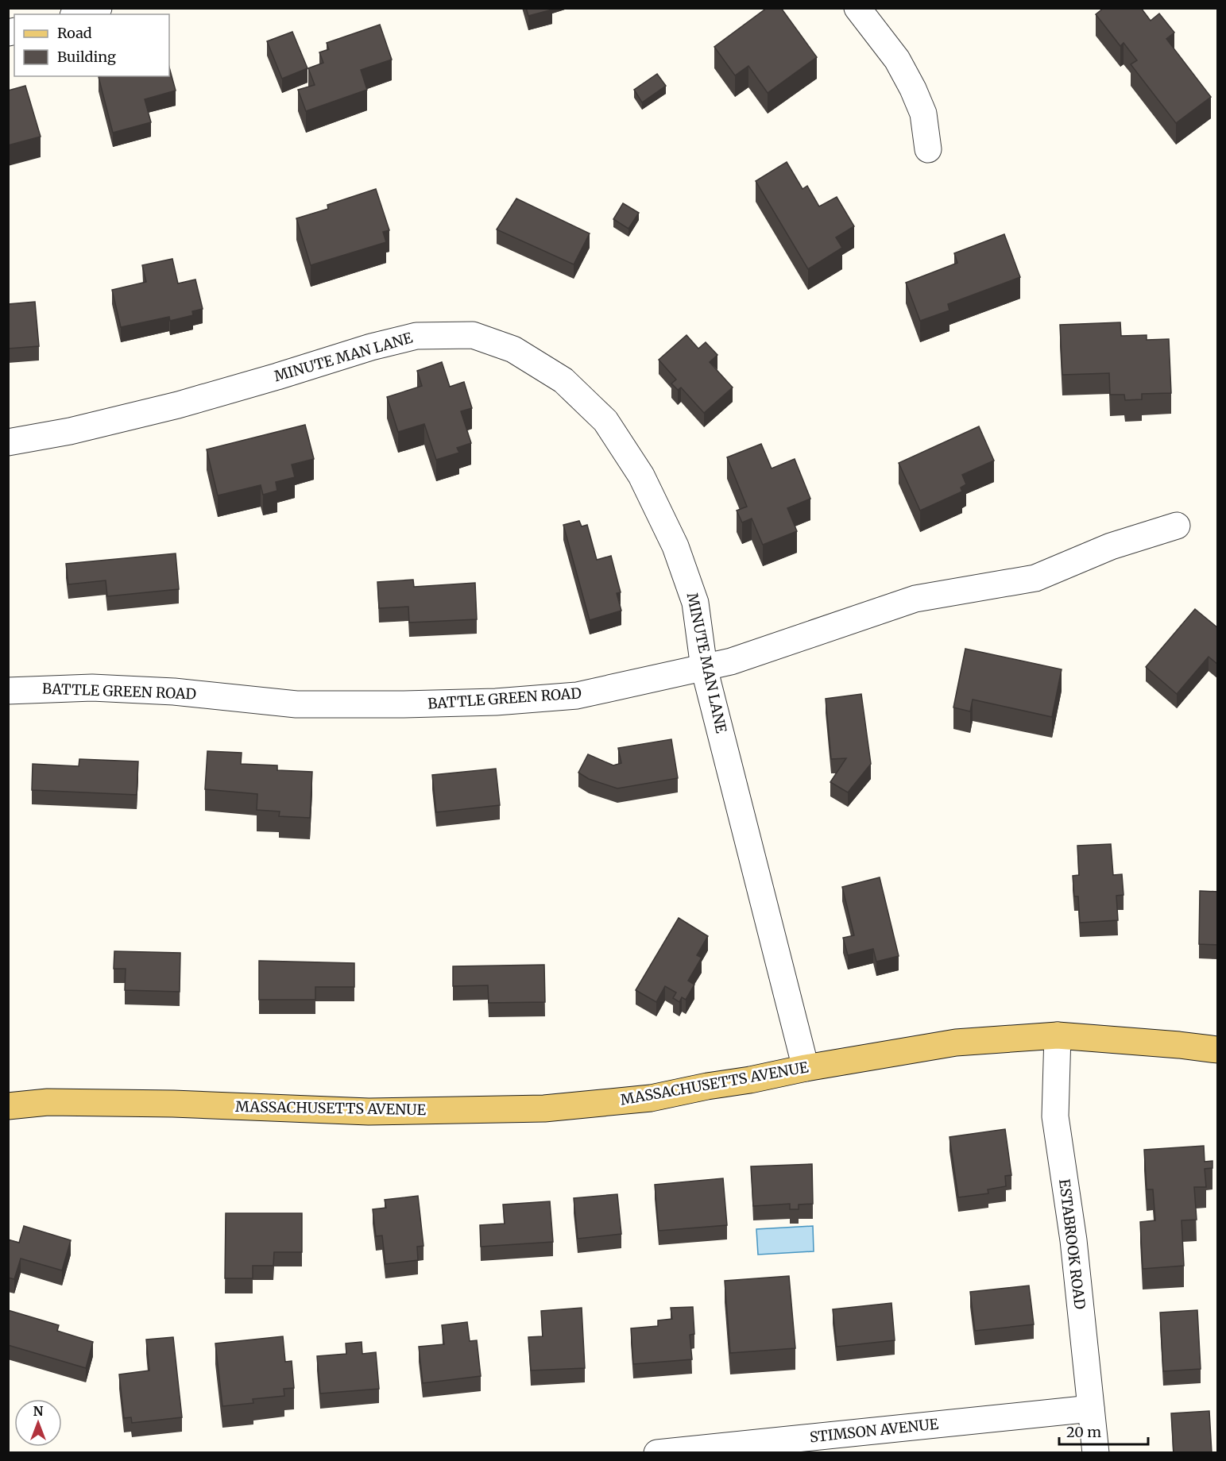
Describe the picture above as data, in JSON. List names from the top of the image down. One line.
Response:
{"streets":{"main road":["MASSACHUSETTS AVENUE"],"street":["MINUTE MAN LANE","BATTLE GREEN ROAD","ESTABROOK ROAD","STIMSON AVENUE"]},"crossings":[["MINUTE MAN LANE","BATTLE GREEN ROAD"],["MINUTE MAN LANE","MASSACHUSETTS AVENUE"],["MASSACHUSETTS AVENUE","ESTABROOK ROAD"],["ESTABROOK ROAD","STIMSON AVENUE"]],"legend":["Road","Building"],"scale_bar":"20 m","north":"top"}
